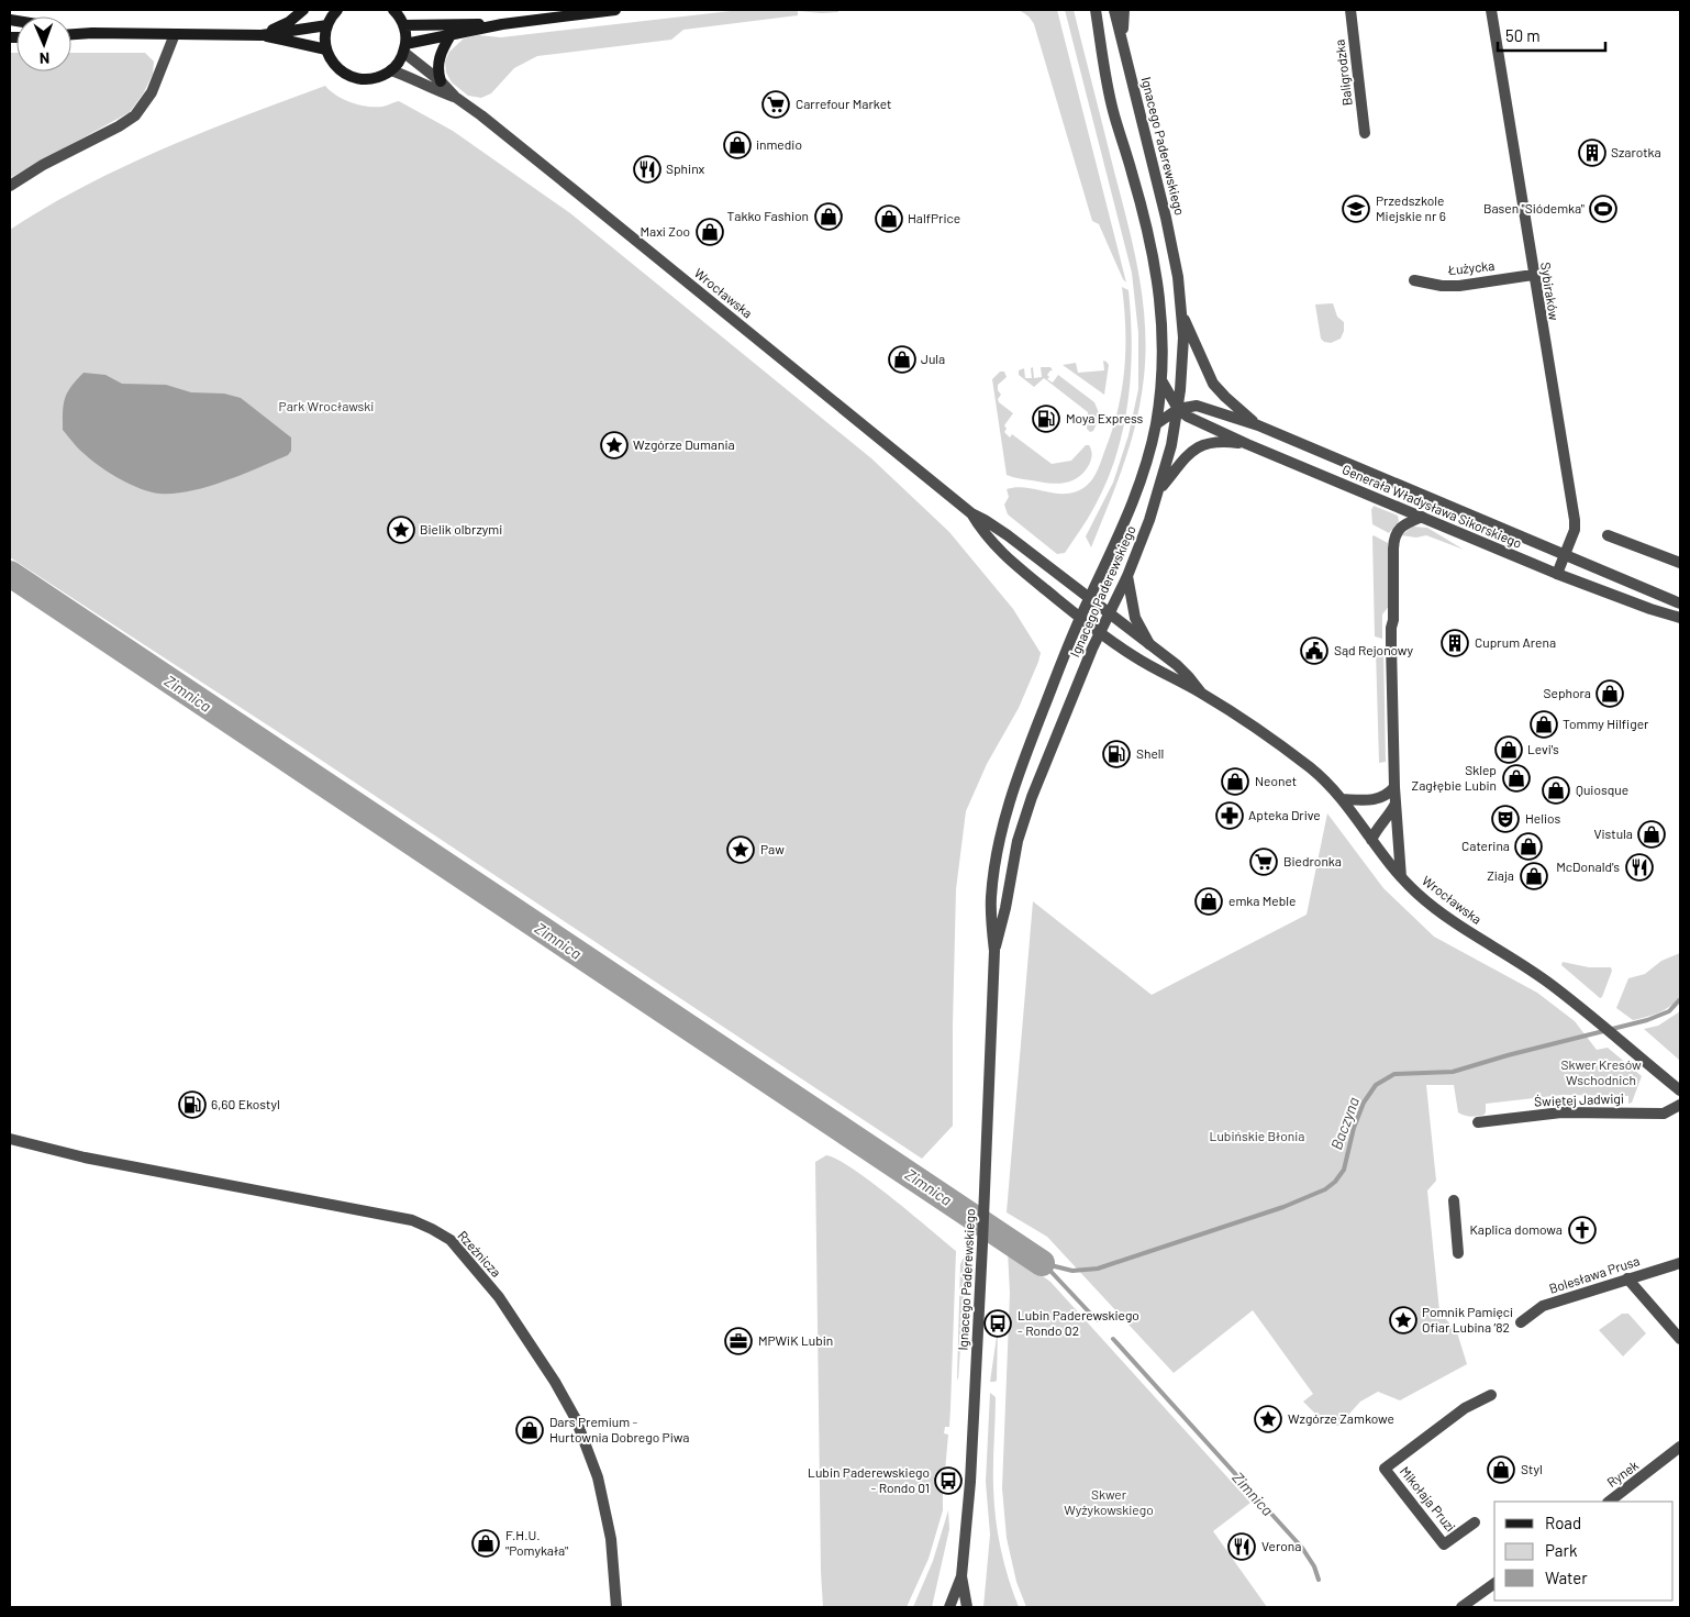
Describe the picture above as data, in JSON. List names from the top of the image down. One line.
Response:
{"streets":{"street":["Baligrodzka","Ignacego Paderewskiego","Łużycka","Sybiraków","Wrocławska","Generała Władysława Sikorskiego","Świętej Jadwigi","Rzeźnicza","Bolesława Prusa","Rynek","Mikołaja Pruzi"]},"crossings":[["Ignacego Paderewskiego","Wrocławska"],["Ignacego Paderewskiego","Generała Władysława Sikorskiego"],["Łużycka","Sybiraków"],["Sybiraków","Generała Władysława Sikorskiego"]],"water":["Zimnica","Baczyna"],"parks":["Park Wrocławski","Skwer Kresów Wschodnich","Lubińskie Błonia","Skwer Wyżykowskiego"],"places":{"supermarket":["Carrefour Market","Biedronka"],"shop":["inmedio","Takko Fashion","HalfPrice","Maxi Zoo","Jula","Sephora","Tommy Hilfiger","Levi's","Sklep Zagłębie Lubin","Neonet","Quiosque","Vistula","Caterina","Ziaja","emka Meble","Dars Premium - Hurtownia Dobrego Piwa","Styl","F.H.U. \"Pomykała\""],"building":["Szarotka","Cuprum Arena"],"restaurant":["Sphinx","McDonald's","Verona"],"school or university":["Przedszkole Miejskie nr 6"],"sports":["Basen \"Siódemka\""],"fuel station":["Moya Express","Shell","6,60 Ekostyl"],"place":["Wzgórze Dumania","Bielik olbrzymi","Paw","Pomnik Pamięci Ofiar Lubina ’82","Wzgórze Zamkowe"],"public building":["Sąd Rejonowy"],"pharmacy":["Apteka Drive"],"theatre":["Helios"],"church":["Kaplica domowa"],"bus stop":["Lubin Paderewskiego - Rondo 02","Lubin Paderewskiego - Rondo 01"],"office":["MPWiK Lubin"]},"legend":["Road","Park","Water"],"scale_bar":"50 m","north":"bottom"}
